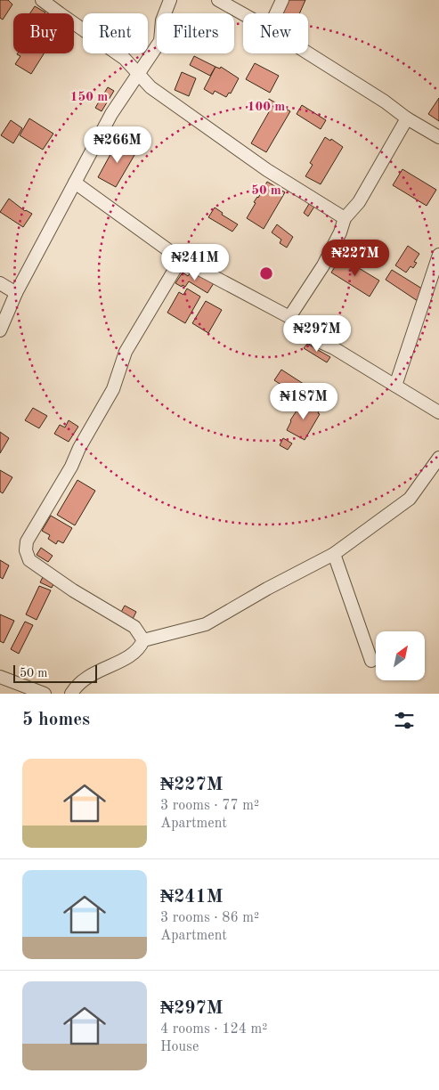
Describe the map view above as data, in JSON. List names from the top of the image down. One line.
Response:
{"scale_bar":"50 m","north":"top right","page":{"chip":["Buy","Rent","Filters","New"],"price":["₦266M","₦227M","₦241M","₦297M","₦187M"],"scale":"50 m","heading":"5 homes","list":[{"name":"₦227M","note":"3 rooms · 77 m² · Apartment"},{"name":"₦241M","note":"3 rooms · 86 m² · Apartment"},{"name":"₦297M","note":"4 rooms · 124 m² · House"}]},"rings":["150 m","100 m","50 m"]}
